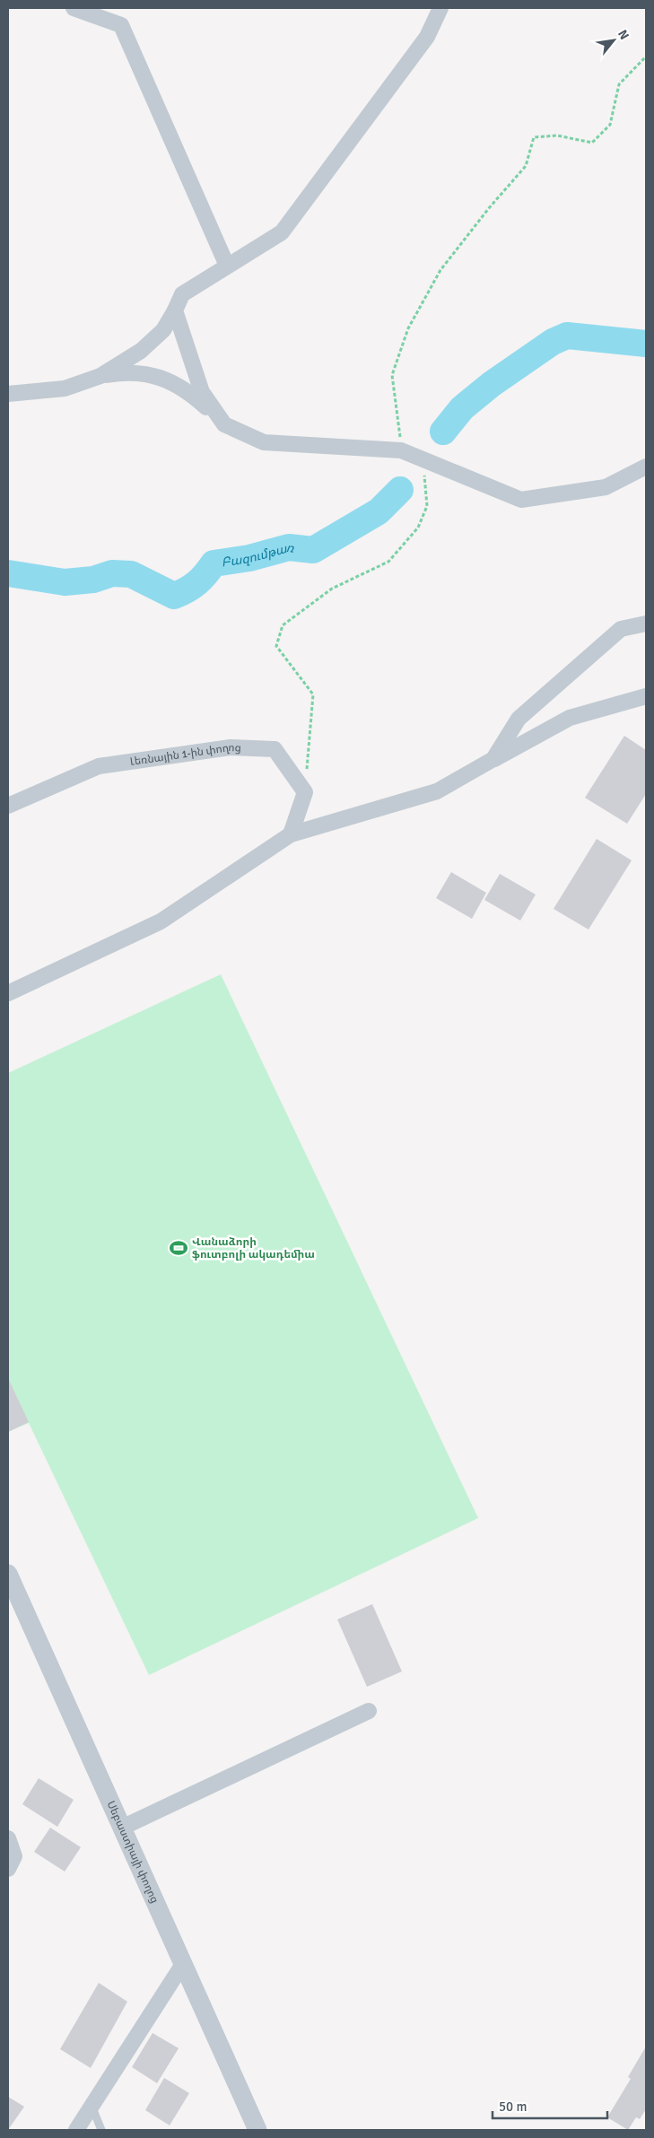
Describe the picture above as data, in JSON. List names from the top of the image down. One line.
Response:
{"streets":{"street":["Լեռնային 1-ին փողոց","Սեբաստիայի փողոց"]},"water":["Բազումթառ"],"places":{"sports":["Վանաձորի ֆուտբոլի ակադեմիա"]},"scale_bar":"50 m","north":"top right"}
